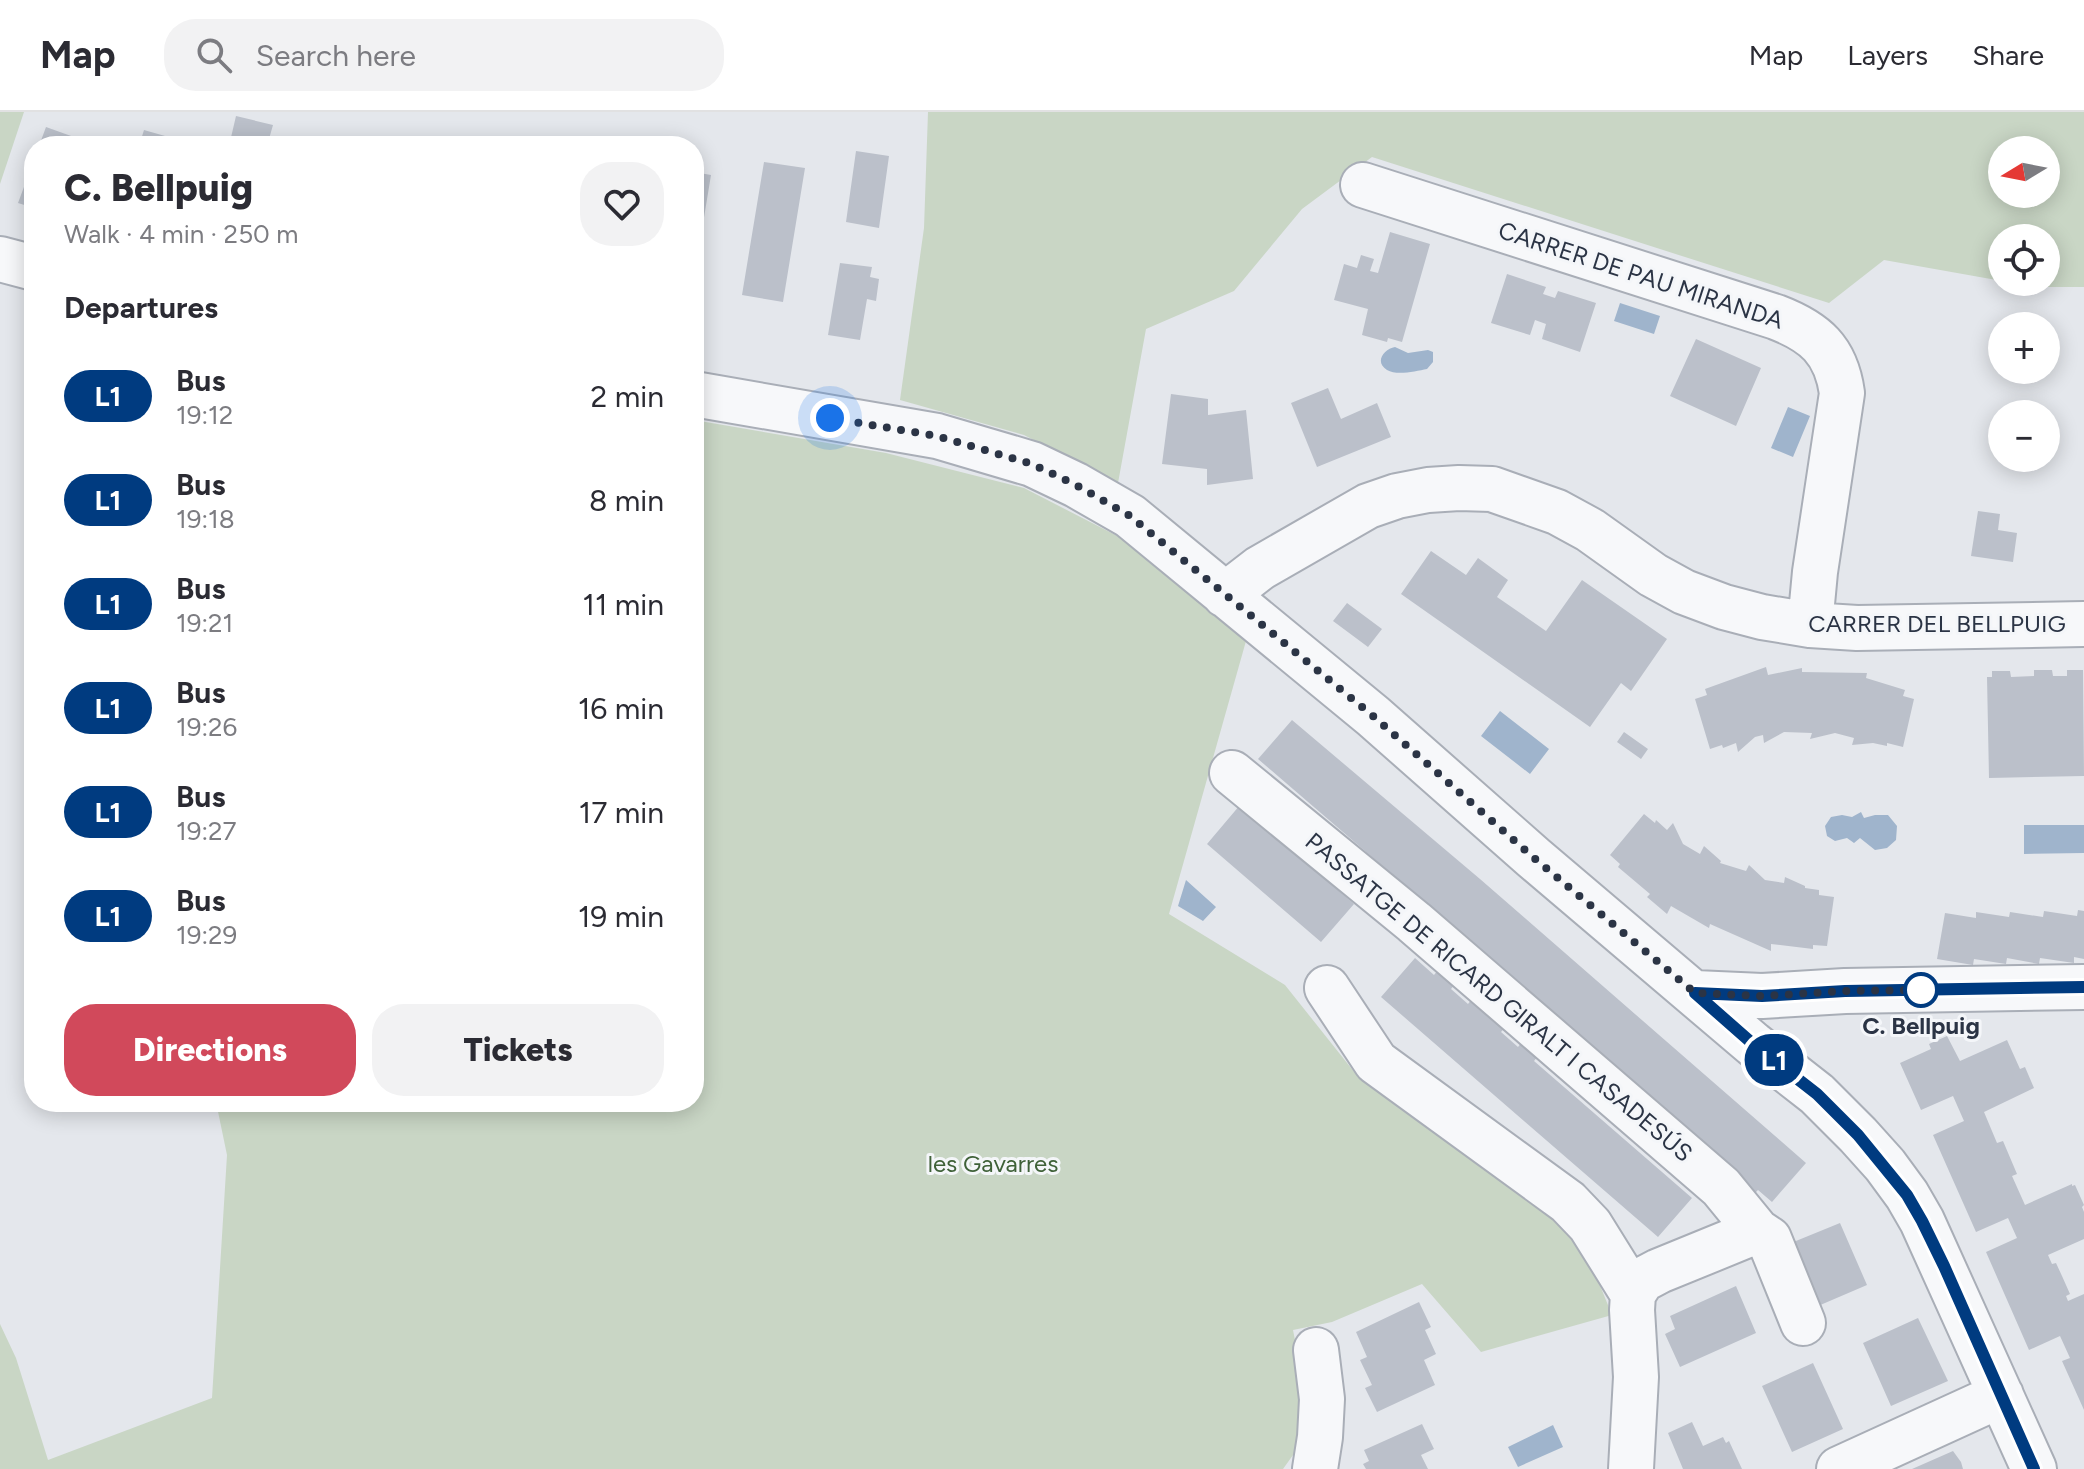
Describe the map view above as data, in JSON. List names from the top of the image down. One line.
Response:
{"streets":{"street":["CARRER DE PAU MIRANDA","CARRER DEL BELLPUIG","PASSATGE DE RICARD GIRALT I CASADESÚS"]},"crossings":[["CARRER DE PAU MIRANDA","CARRER DEL BELLPUIG"]],"parks":["les Gavarres"],"places":["C. Bellpuig"],"lines":["bus line L1"],"north":"left","page":{"header":"Map","search":"Search here","nav":["Map","Layers","Share"],"on_map":"L1","map_buttons":["+","−"],"heading":[["C. Bellpuig","Walk · 4 min · 250 m"],"Departures"],"list":[{"mark":"L1","name":"Bus","note":"19:12","value":"2 min"},{"mark":"L1","name":"Bus","note":"19:18","value":"8 min"},{"mark":"L1","name":"Bus","note":"19:21","value":"11 min"},{"mark":"L1","name":"Bus","note":"19:26","value":"16 min"},{"mark":"L1","name":"Bus","note":"19:27","value":"17 min"},{"mark":"L1","name":"Bus","note":"19:29","value":"19 min"}],"buttons":["Directions","Tickets"]}}
